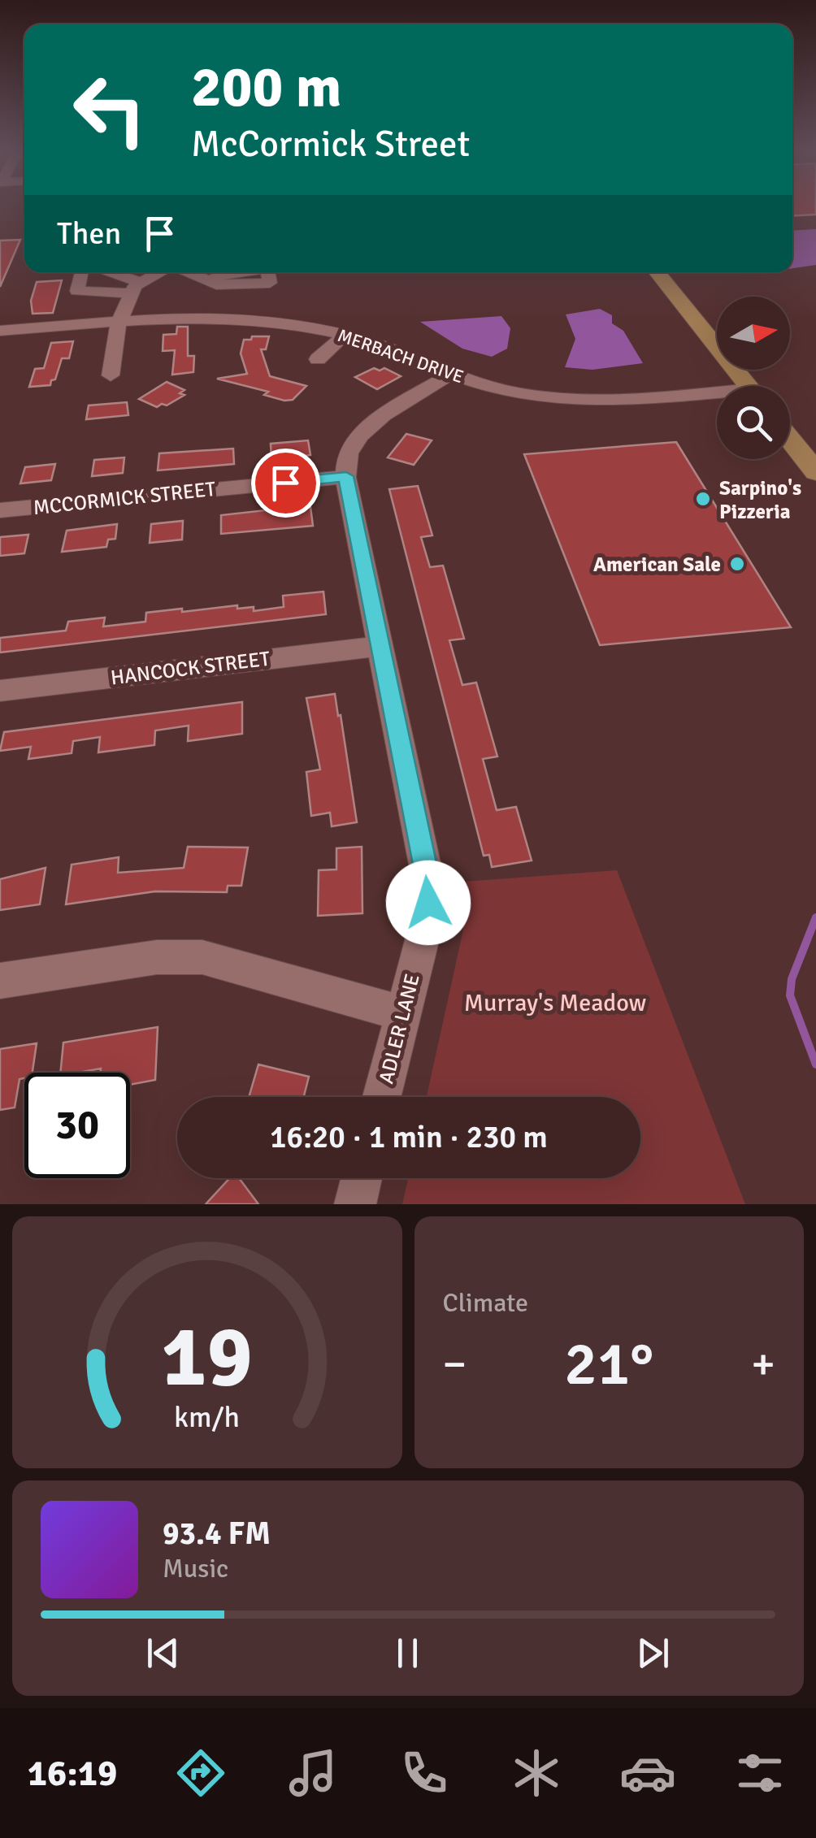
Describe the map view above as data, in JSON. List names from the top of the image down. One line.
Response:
{"streets":{"street":["MERBACH DRIVE","MCCORMICK STREET","HANCOCK STREET","ADLER LANE"]},"crossings":[["MERBACH DRIVE","ADLER LANE"],["MCCORMICK STREET","ADLER LANE"],["HANCOCK STREET","ADLER LANE"]],"parks":["Murray's Meadow"],"places":["Sarpino's Pizzeria","American Sale"],"north":"right","page":{"turn":["200 m","McCormick Street"],"then":"Then","limit":"30","trip":"16:20 · 1 min · 230 m","tile":"Climate","heat":["−","21°","+"],"song":["93.4 FM","Music"],"tabs":"16:19","gauge":["19","km/h"]}}
